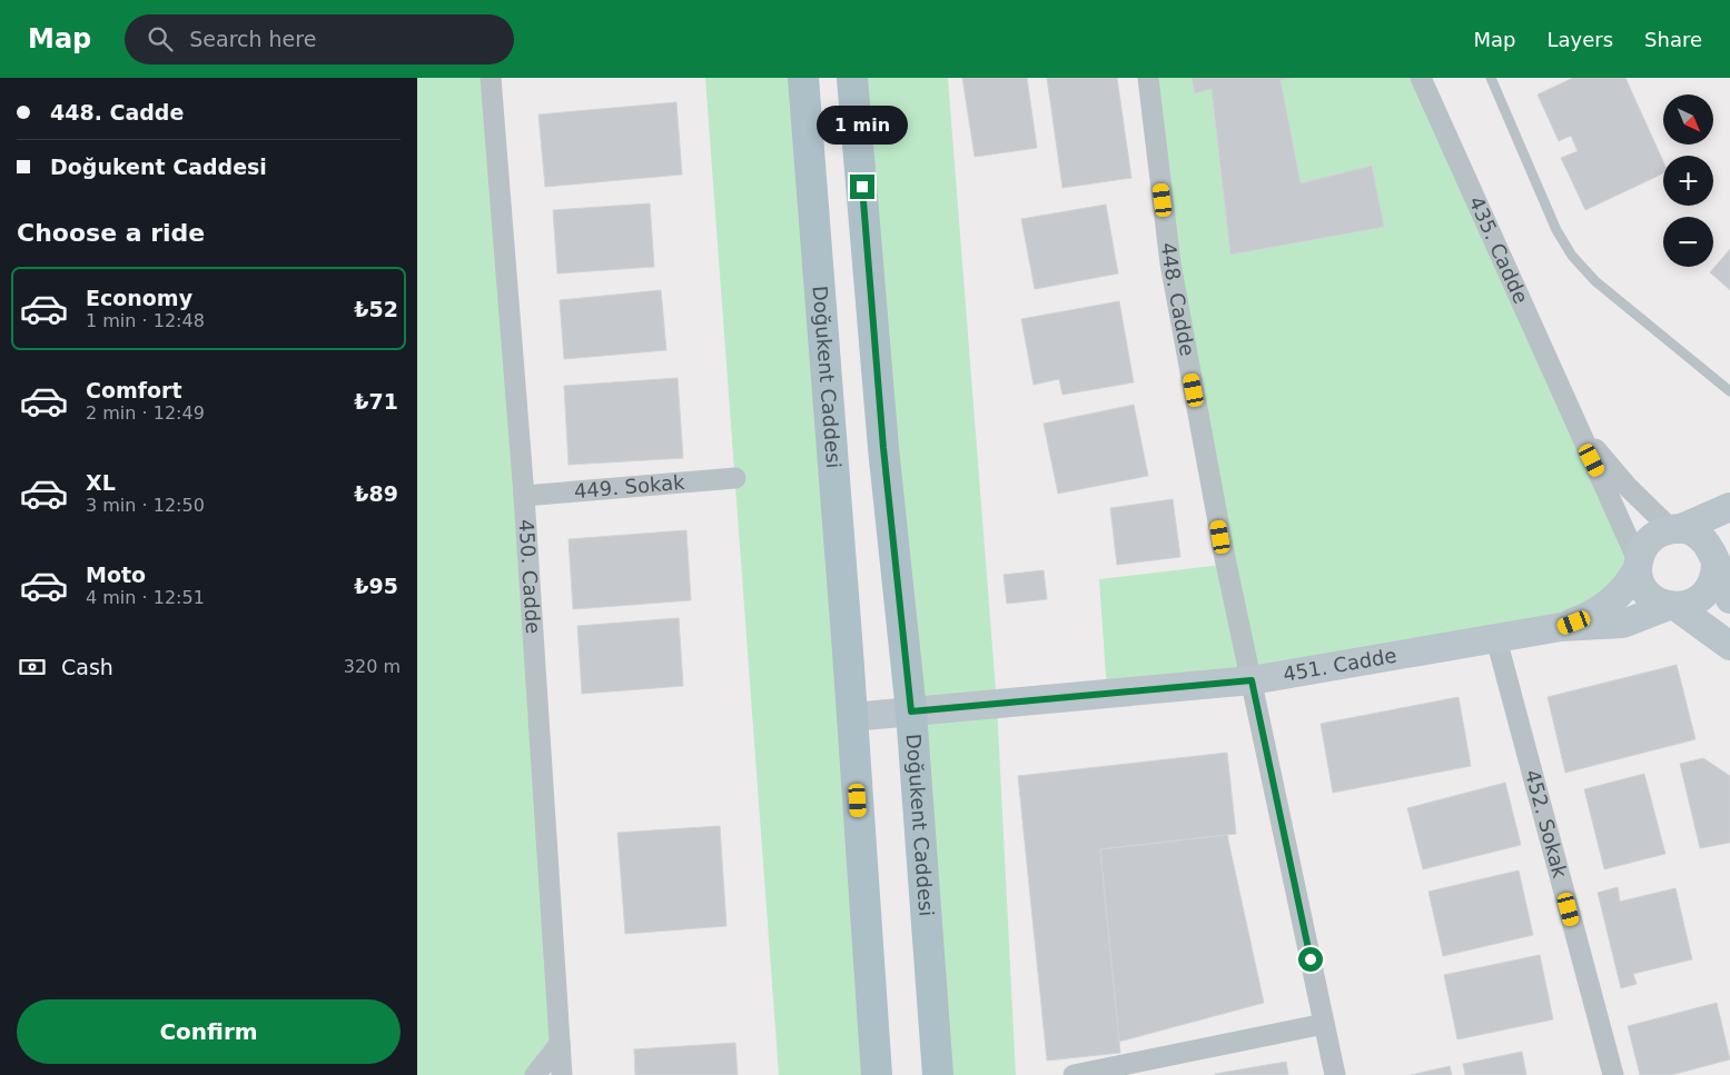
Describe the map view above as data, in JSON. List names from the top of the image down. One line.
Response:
{"streets":{"main road":["Doğukent Caddesi"],"street":["435. Cadde","448. Cadde","449. Sokak","450. Cadde","451. Cadde","452. Sokak"]},"crossings":[["448. Cadde","451. Cadde"],["Doğukent Caddesi","451. Cadde"],["449. Sokak","450. Cadde"],["451. Cadde","452. Sokak"]],"north":"bottom right","page":{"header":"Map","search":"Search here","nav":["Map","Layers","Share"],"banner":["448. Cadde","Doğukent Caddesi"],"map_buttons":["+","−"],"bubble":"1 min","heading":"Choose a ride","list":[{"name":"Economy","note":"1 min · 12:48","value":"₺52"},{"name":"Comfort","note":"2 min · 12:49","value":"₺71"},{"name":"XL","note":"3 min · 12:50","value":"₺89"},{"name":"Moto","note":"4 min · 12:51","value":"₺95"}],"pay":["Cash","320 m"],"buttons":"Confirm"}}
